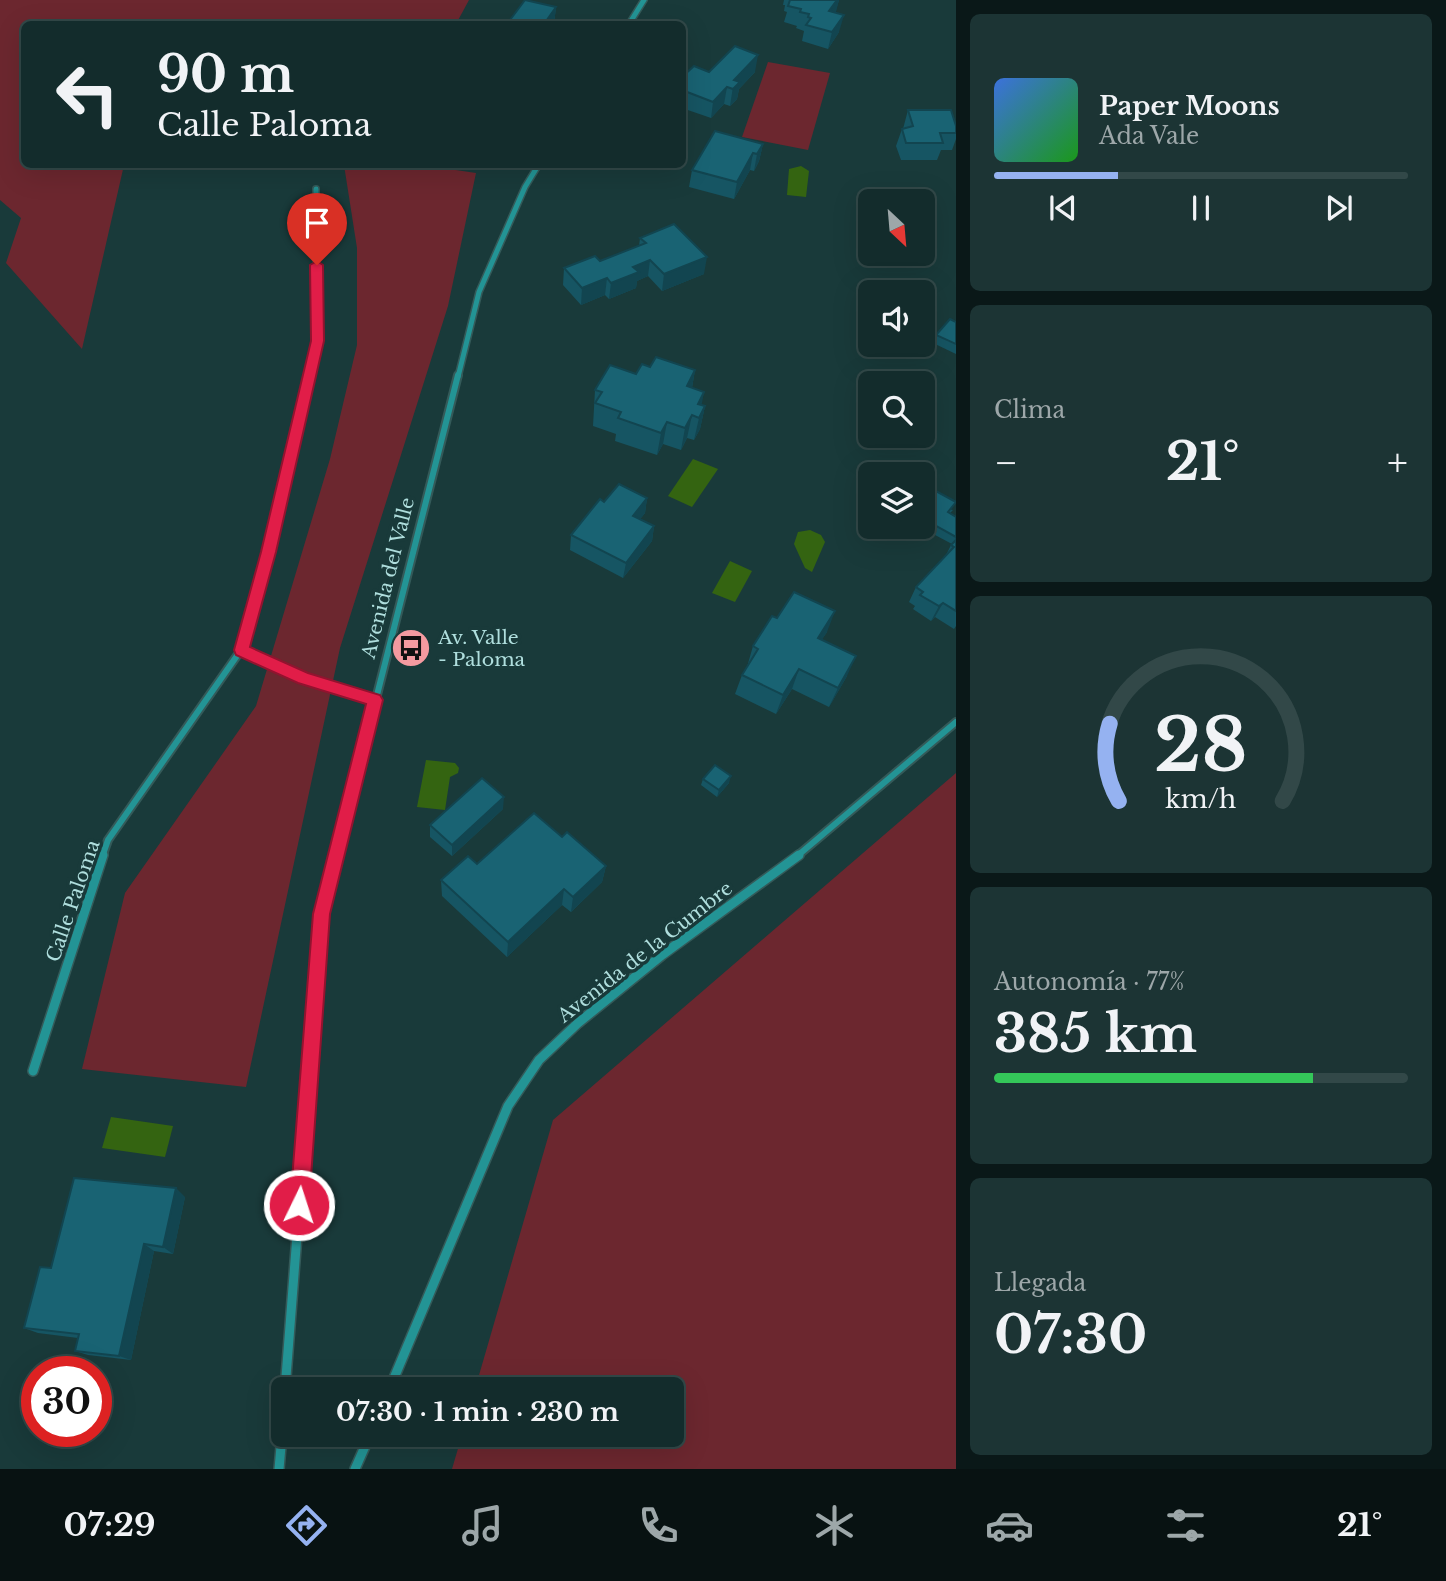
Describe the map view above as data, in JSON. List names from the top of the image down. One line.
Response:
{"streets":{"street":["Avenida del Valle","Calle Paloma","Avenida de la Cumbre"]},"places":{"bus stop":["Av. Valle - Paloma"]},"north":"bottom right","page":{"turn":["90 m","Calle Paloma"],"song":["Paper Moons","Ada Vale"],"tile":["Clima",["Autonomía · 77%","385 km"],["Llegada","07:30"]],"heat":["−","21°","+"],"limit":"30","trip":"07:30 · 1 min · 230 m","tabs":["07:29","21°"],"gauge":["28","km/h"]}}
